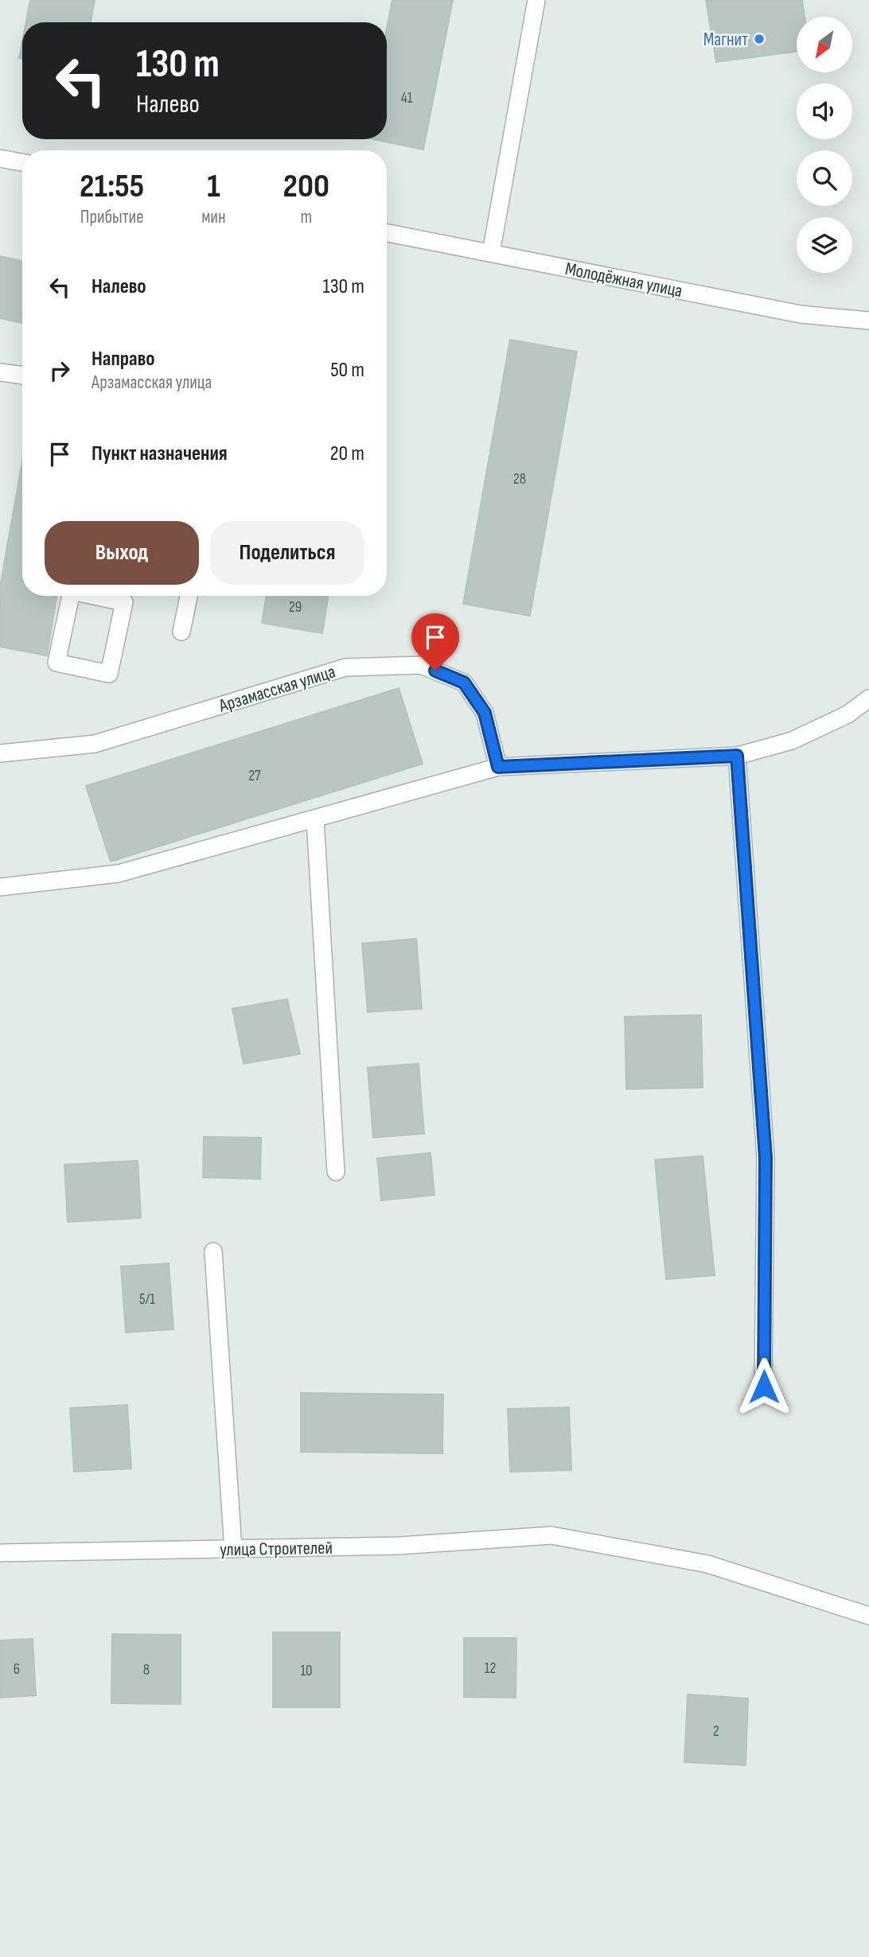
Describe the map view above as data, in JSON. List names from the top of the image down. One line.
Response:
{"streets":{"street":["Молодёжная улица","Арзамасская улица","улица Строителей"]},"places":["Магнит"],"house_numbers":["41","28","29","27","5/1","12","6","8","10","2"],"north":"bottom left","page":{"turn":["130 m","Налево"],"eta":["21:55","Прибытие","1","мин","200","m"],"list":[{"name":"Налево","value":"130 m"},{"name":"Направо","note":"Арзамасская улица","value":"50 m"},{"name":"Пункт назначения","value":"20 m"}],"buttons":["Выход","Поделиться"]}}
